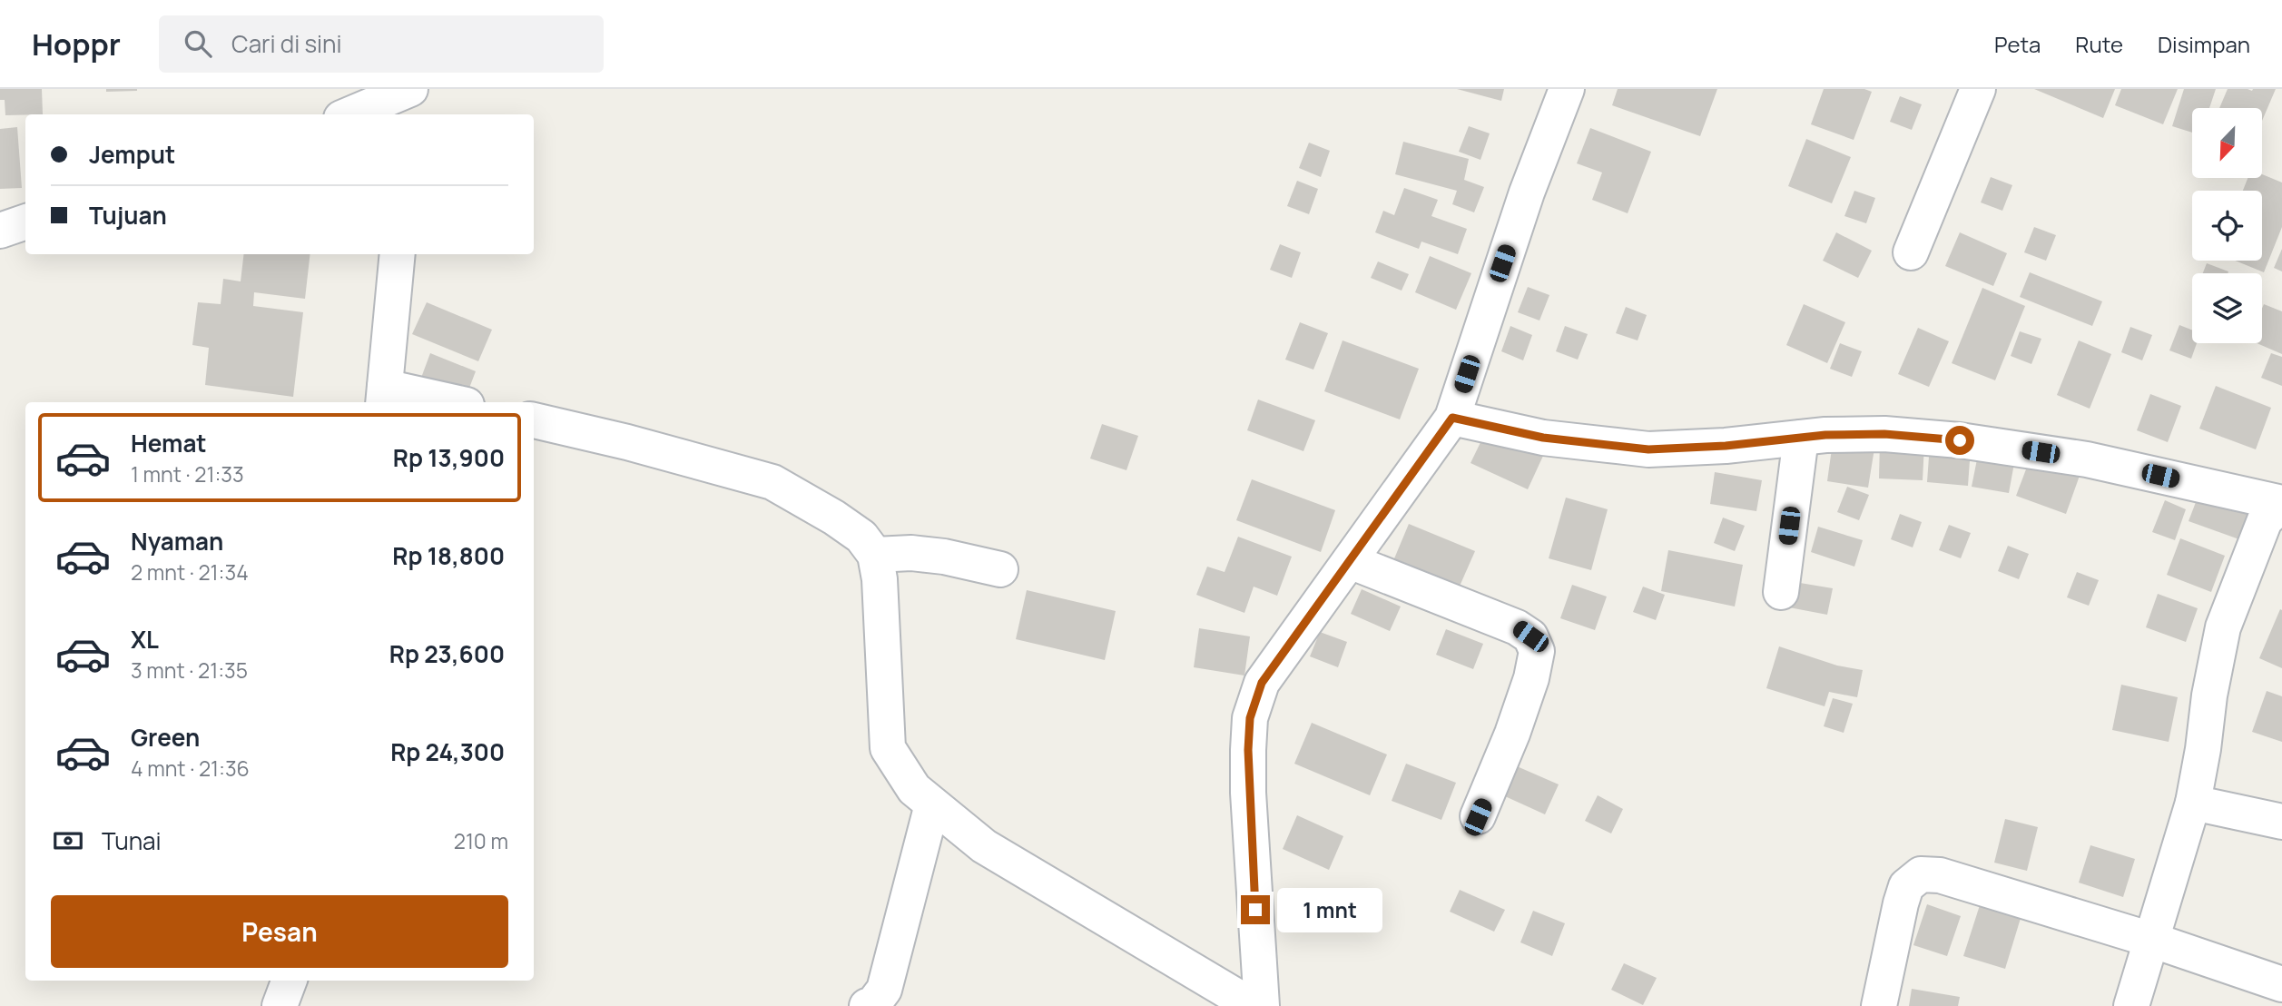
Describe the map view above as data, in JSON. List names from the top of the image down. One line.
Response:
{"north":"bottom left","page":{"header":"Hoppr","search":"Cari di sini","nav":["Peta","Rute","Disimpan"],"banner":["Jemput","Tujuan"],"list":[{"name":"Hemat","note":"1 mnt · 21:33","value":"Rp 13,900"},{"name":"Nyaman","note":"2 mnt · 21:34","value":"Rp 18,800"},{"name":"XL","note":"3 mnt · 21:35","value":"Rp 23,600"},{"name":"Green","note":"4 mnt · 21:36","value":"Rp 24,300"}],"pay":["Tunai","210 m"],"buttons":"Pesan","bubble":"1 mnt"}}
